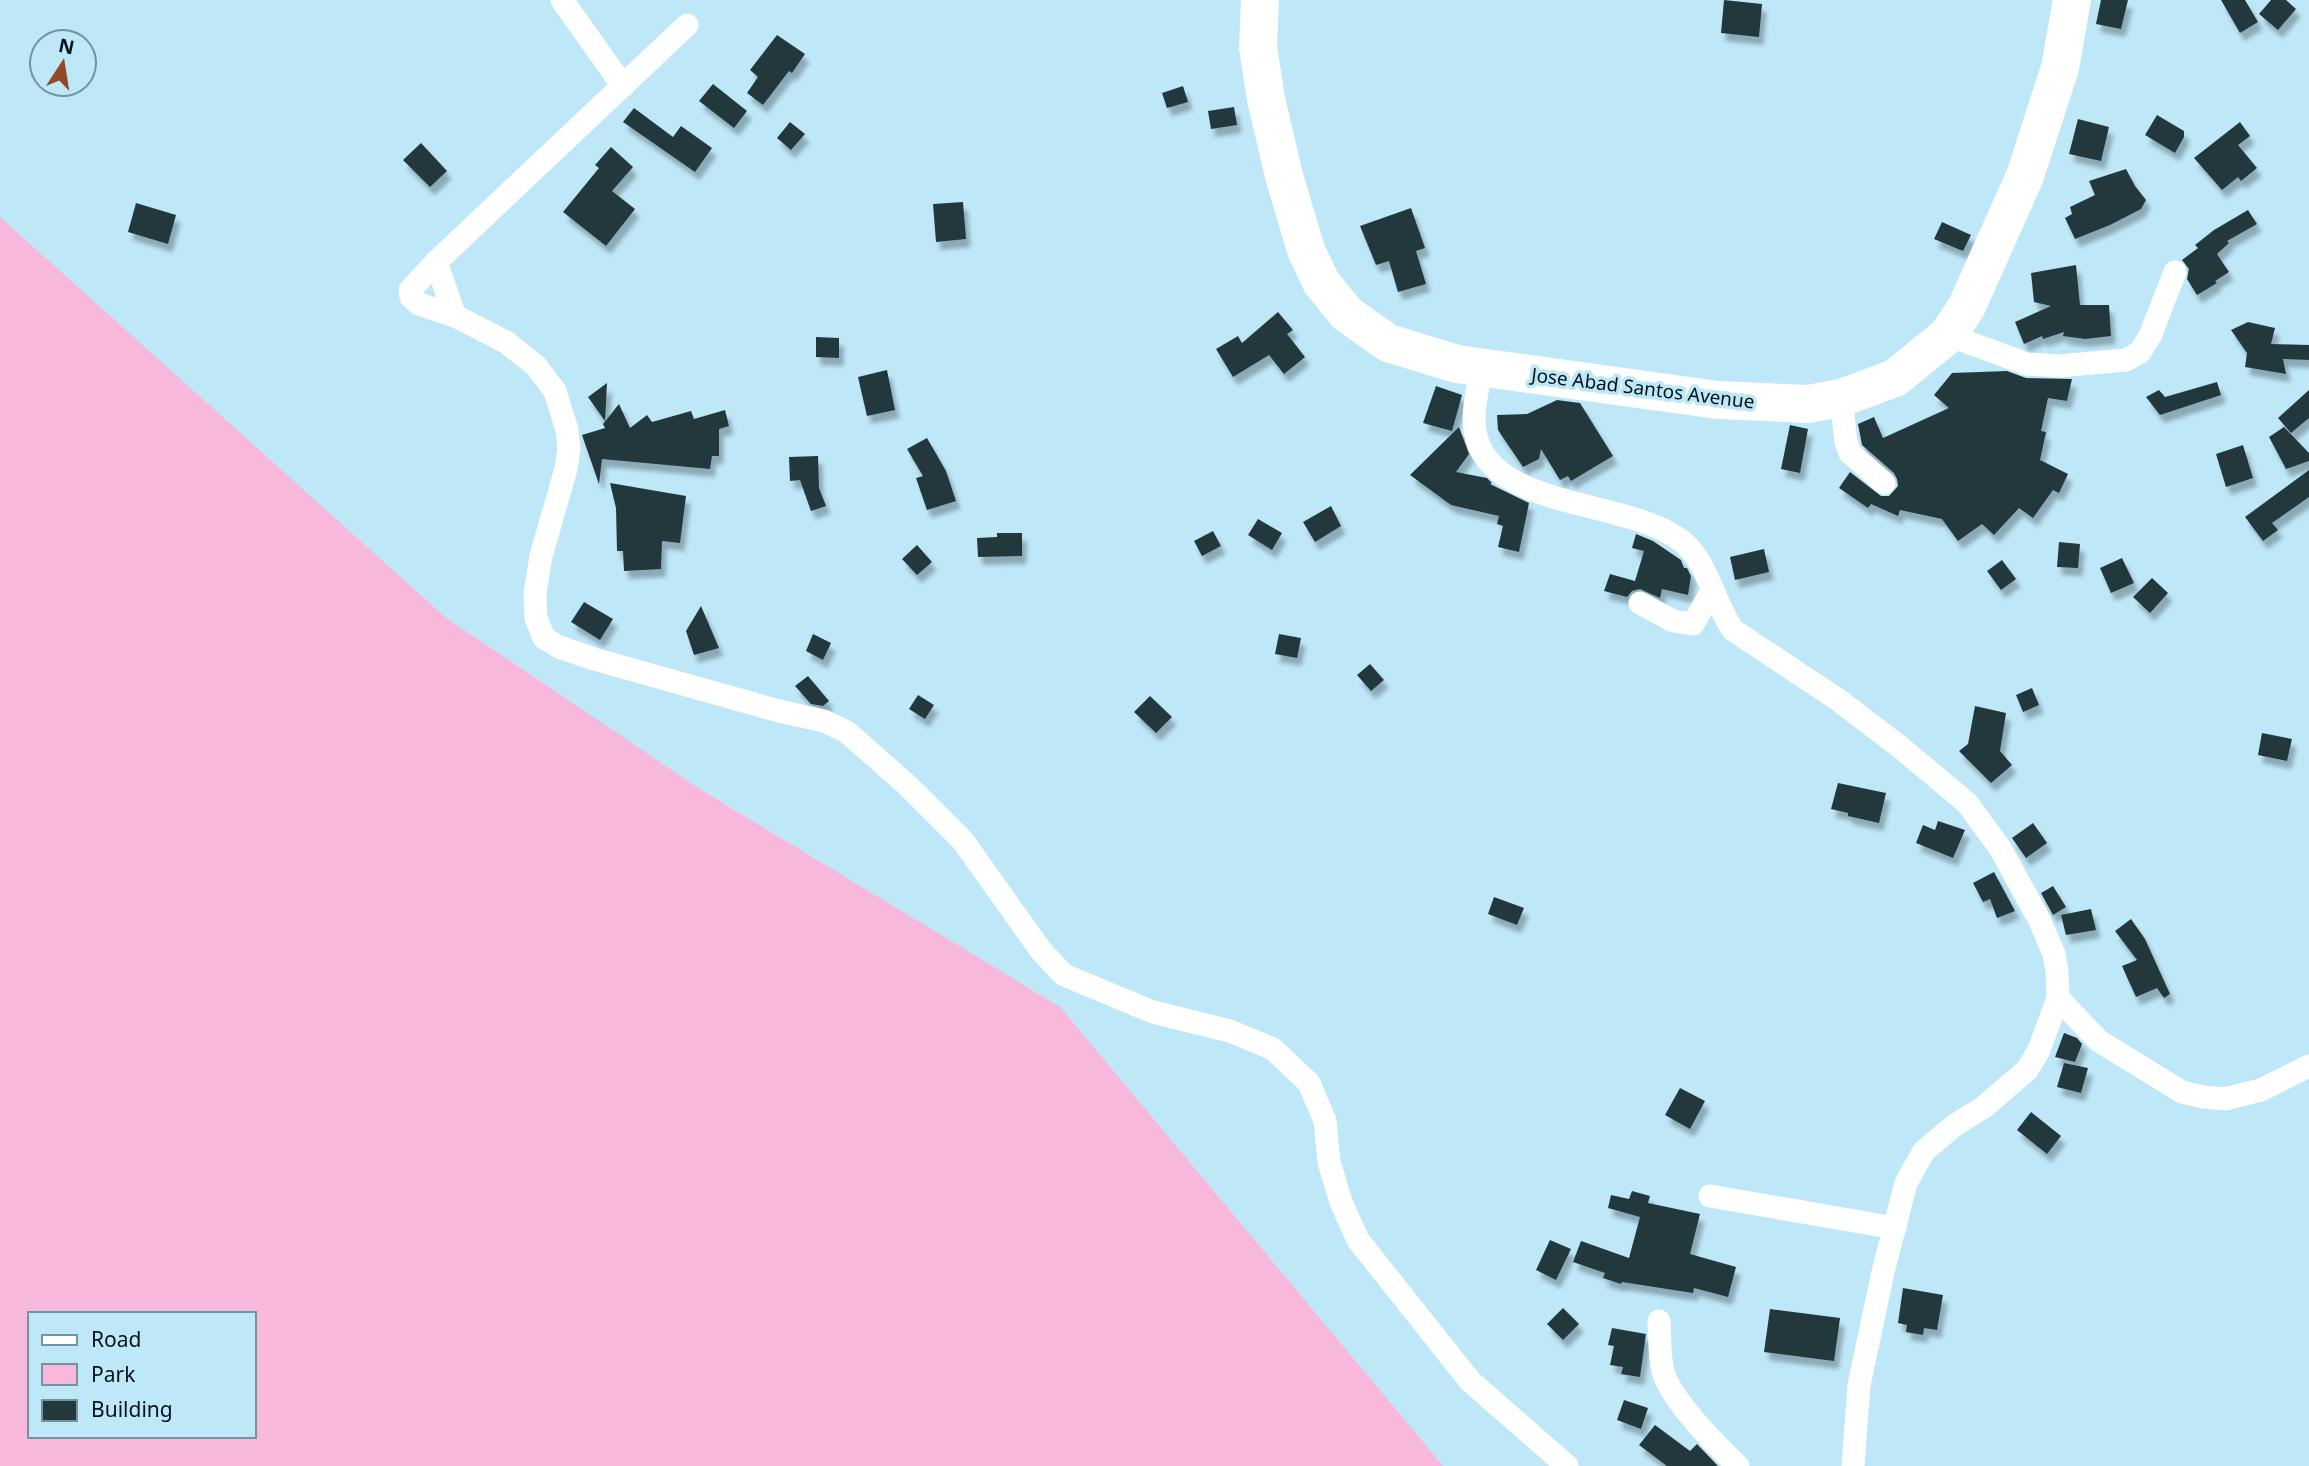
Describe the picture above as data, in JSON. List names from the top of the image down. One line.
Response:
{"streets":{"highway":["Jose Abad Santos Avenue"]},"legend":["Road","Park","Building"],"north":"top"}
